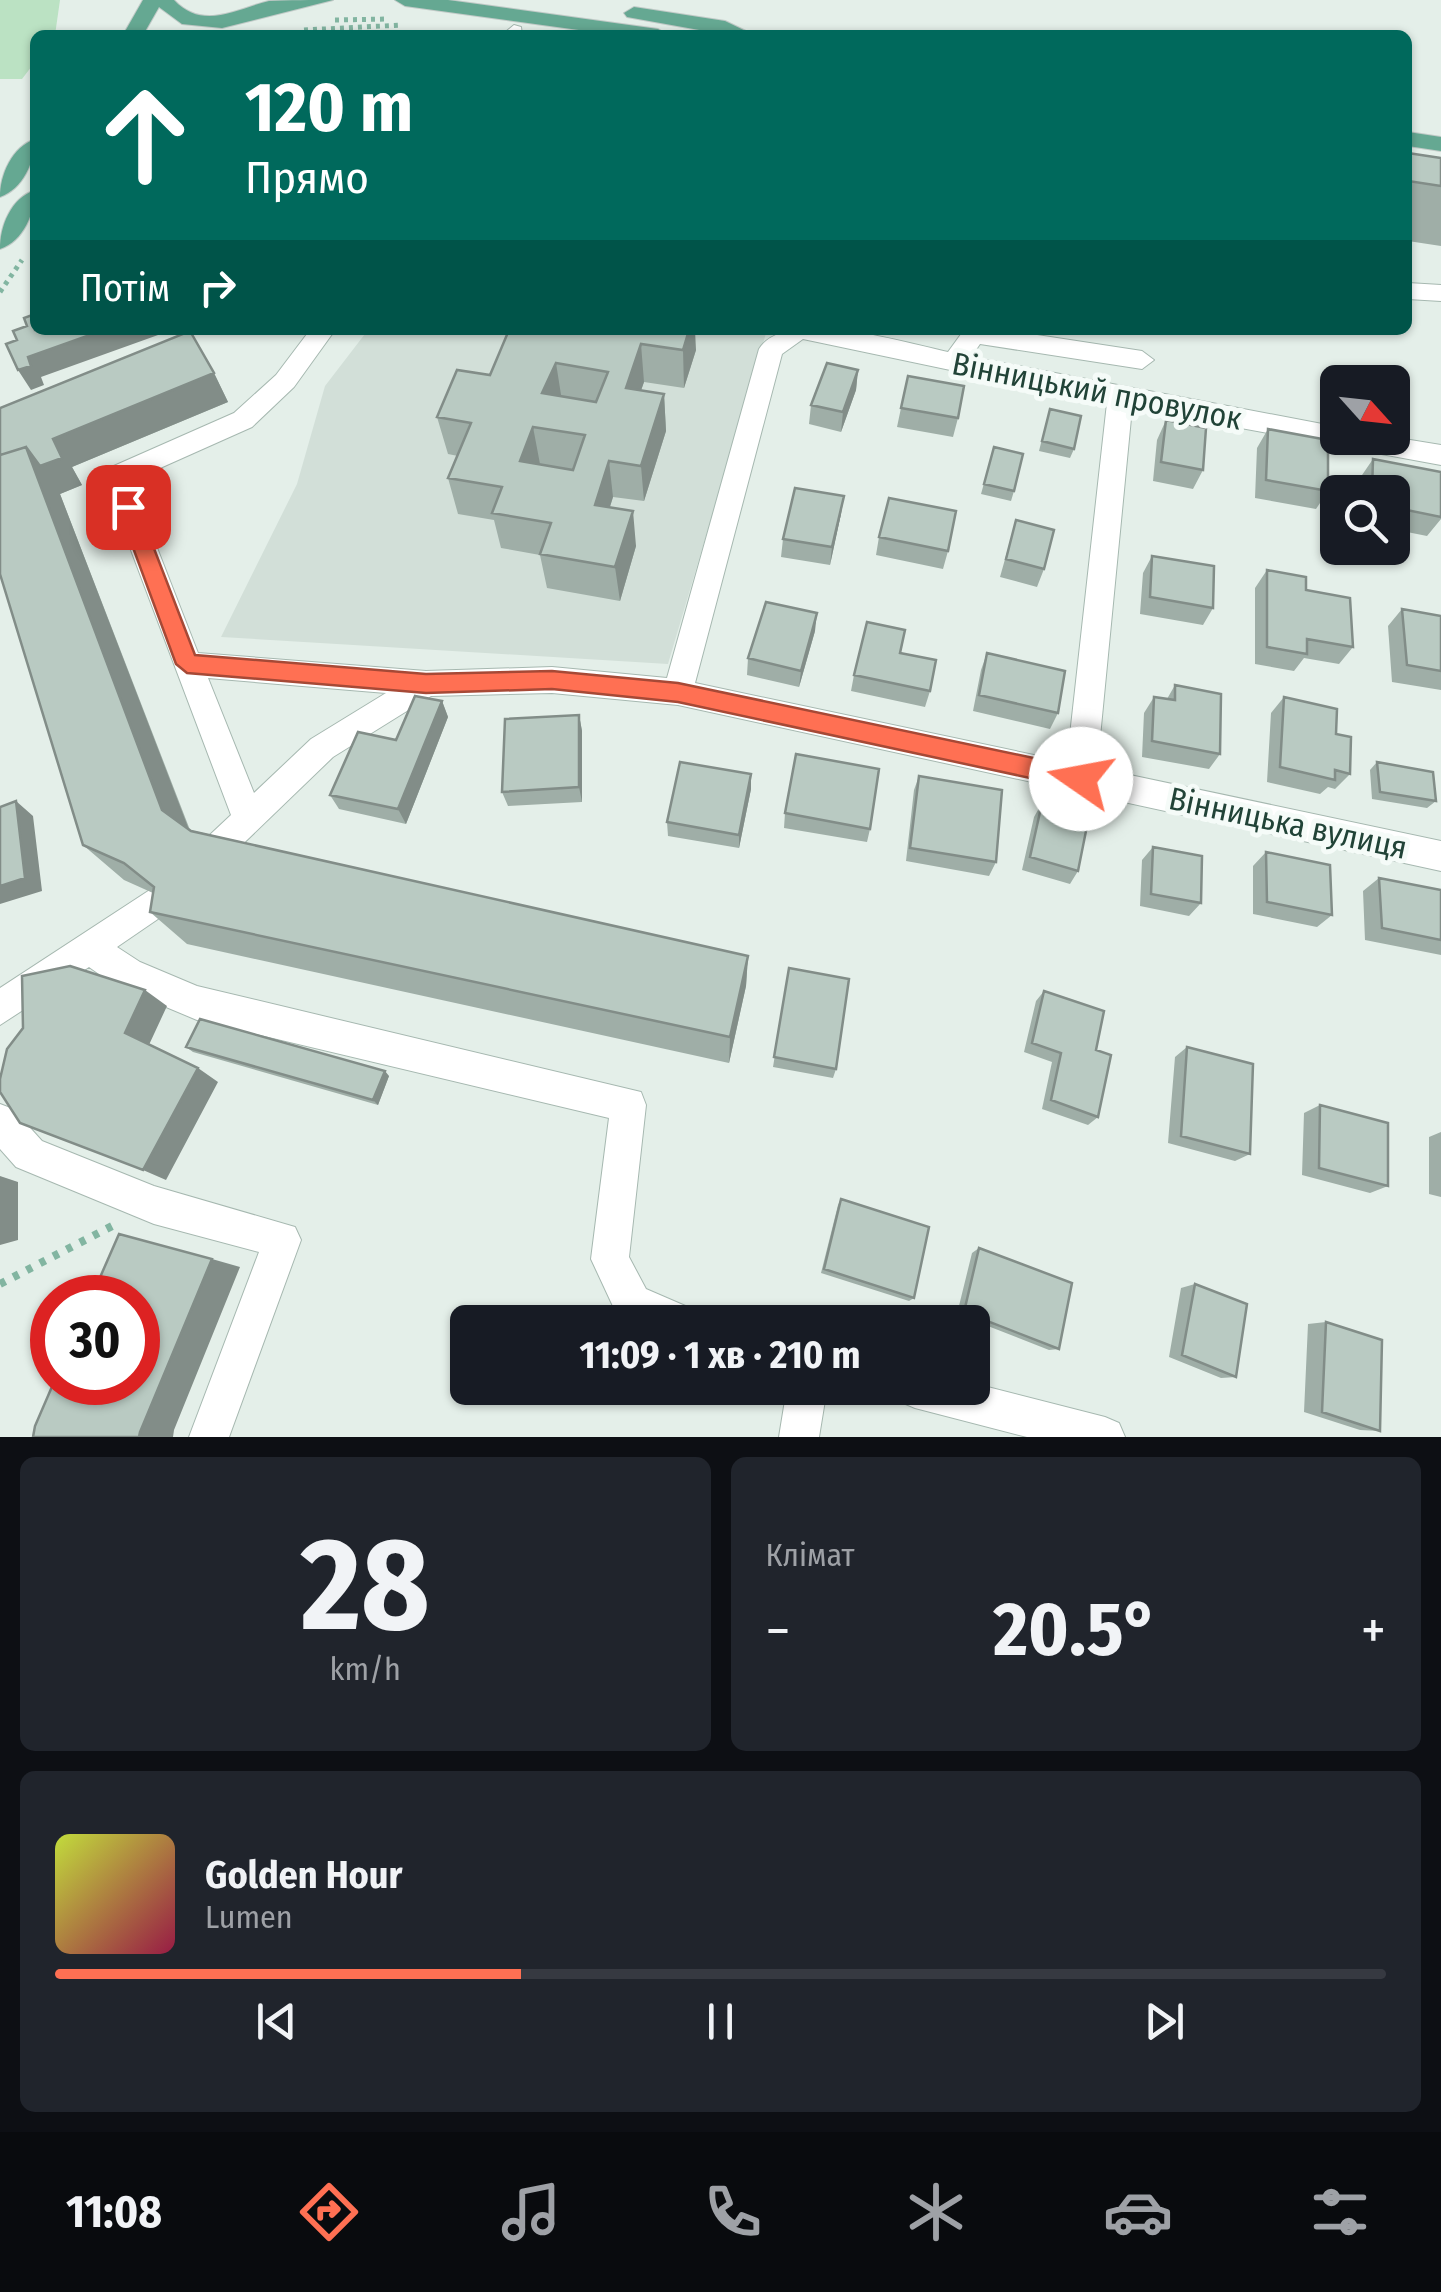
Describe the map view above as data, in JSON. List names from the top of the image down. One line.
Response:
{"streets":{"street":["Вінницький провулок","Вінницька вулиця"]},"north":"bottom right","page":{"turn":["120 m","Прямо"],"then":"Потім","limit":"30","trip":"11:09 · 1 хв · 210 m","tile":[["28","km/h"],"Клімат"],"heat":["−","20.5°","+"],"song":["Golden Hour","Lumen"],"tabs":"11:08"}}
